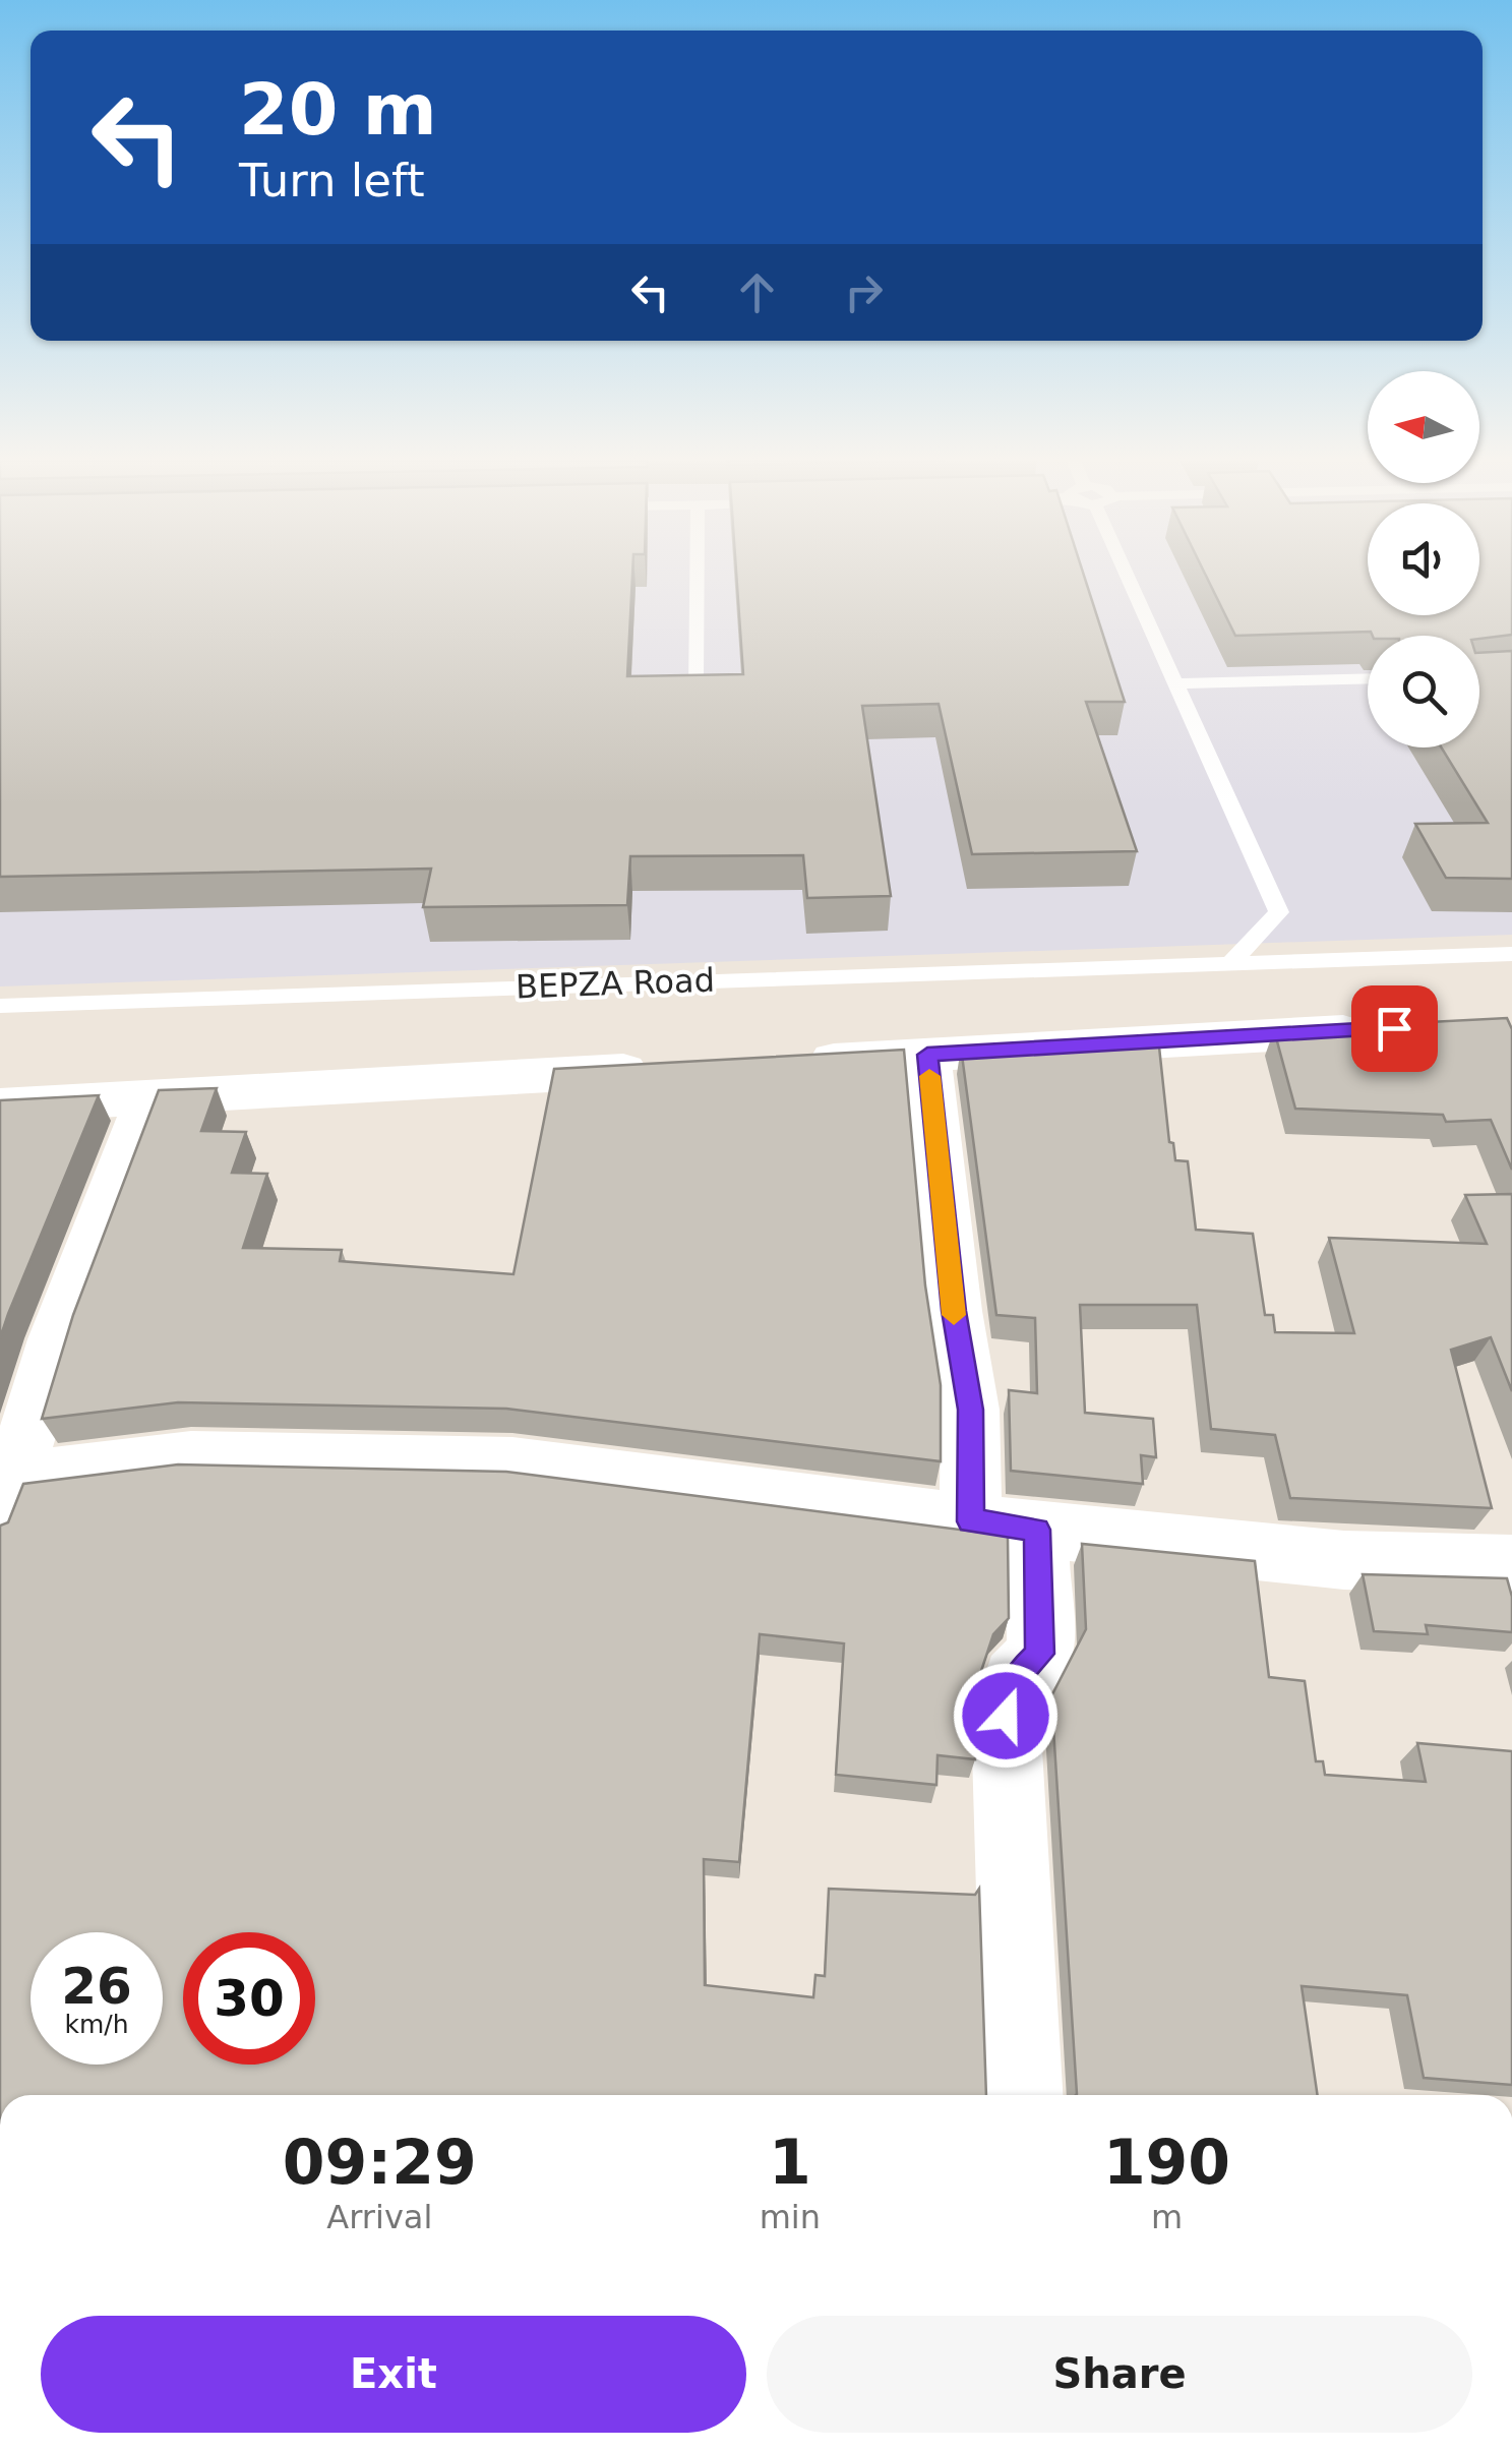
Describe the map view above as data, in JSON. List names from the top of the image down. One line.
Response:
{"streets":{"lane":["BEPZA Road"]},"north":"left","page":{"turn":["20 m","Turn left"],"speed":"26 km/h","limit":"30","eta":["09:29","Arrival","1","min","190","m"],"buttons":["Exit","Share"]}}
